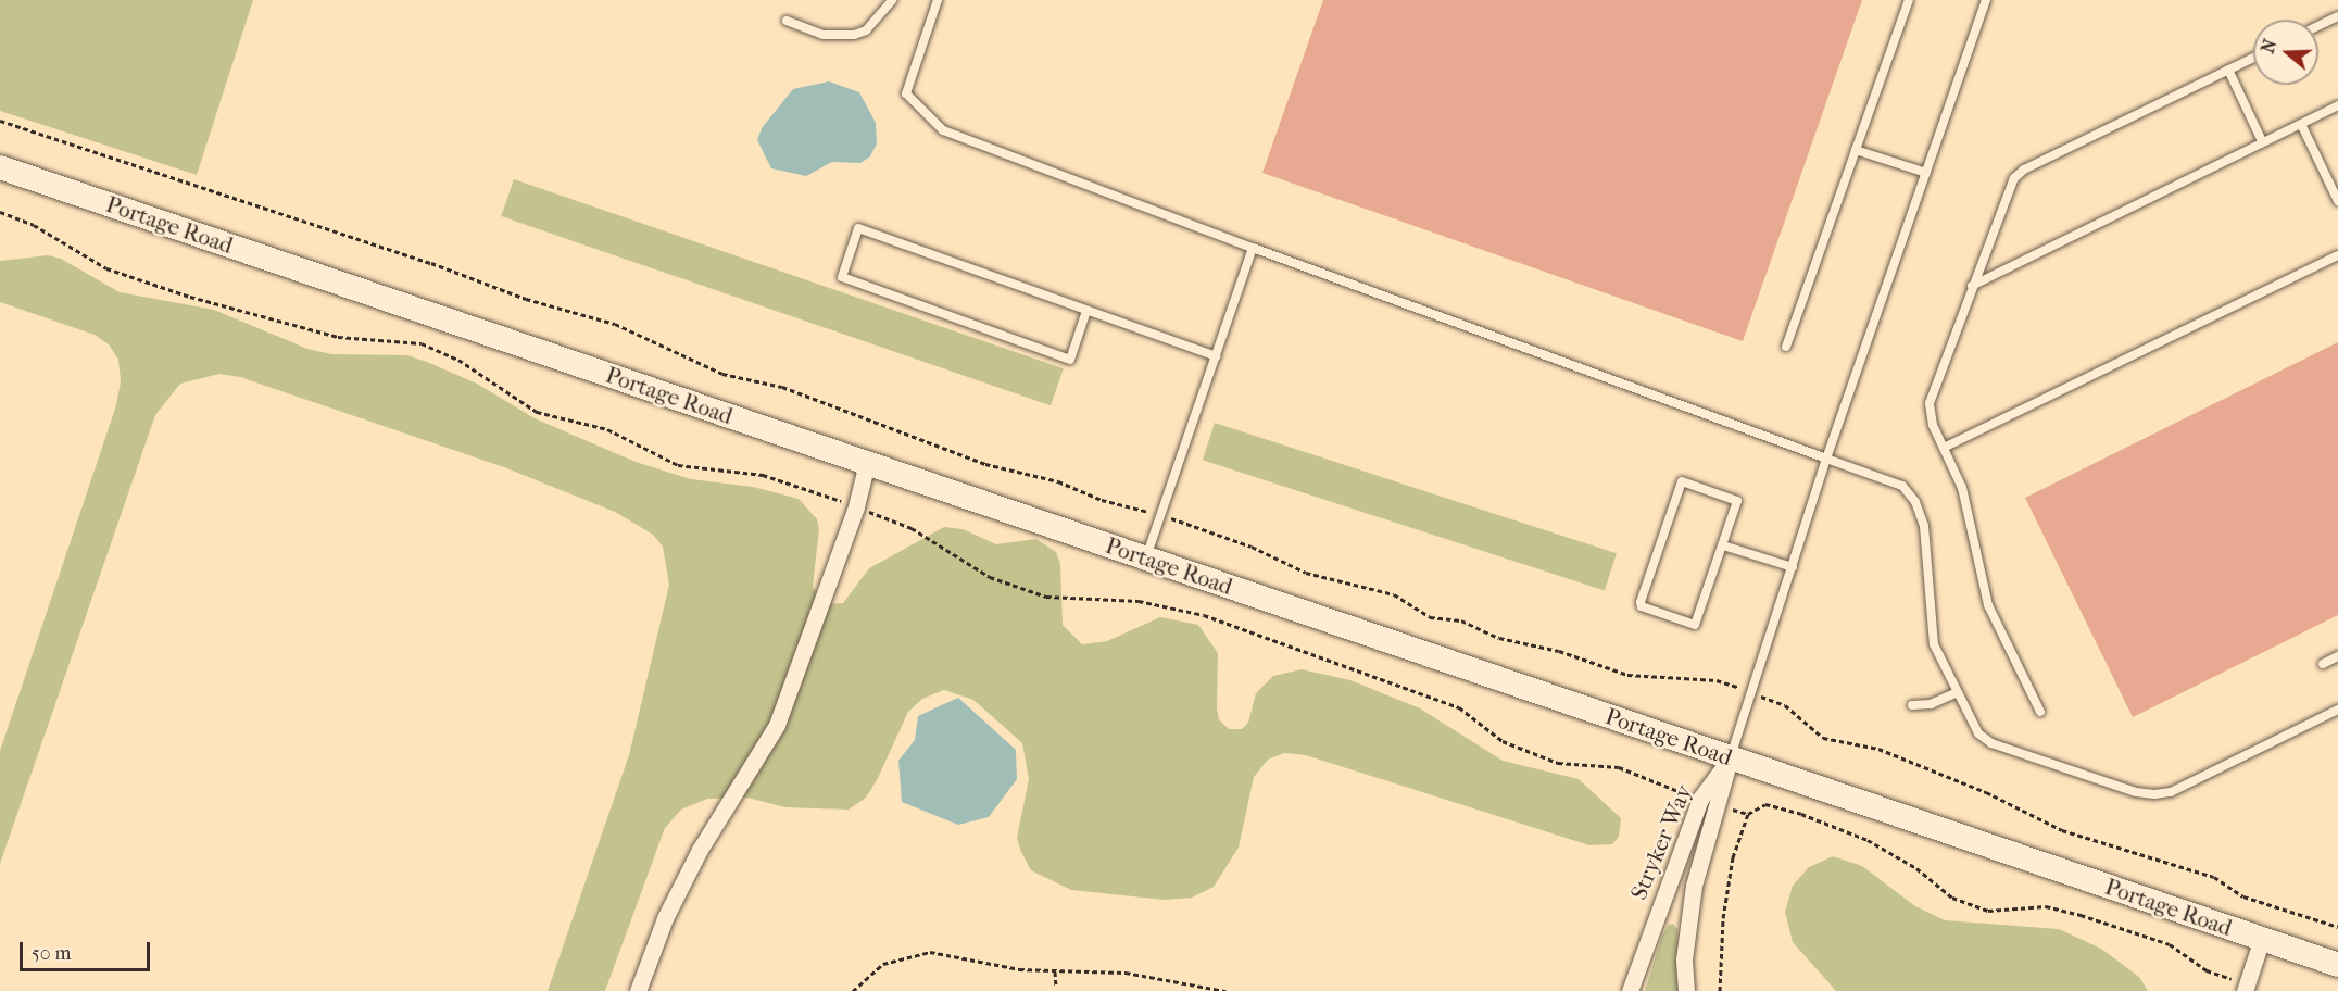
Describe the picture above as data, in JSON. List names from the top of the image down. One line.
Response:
{"streets":{"main road":["Portage Road"],"street":["Stryker Way"]},"crossings":[["Portage Road","Stryker Way"]],"scale_bar":"50 m","north":"left"}
